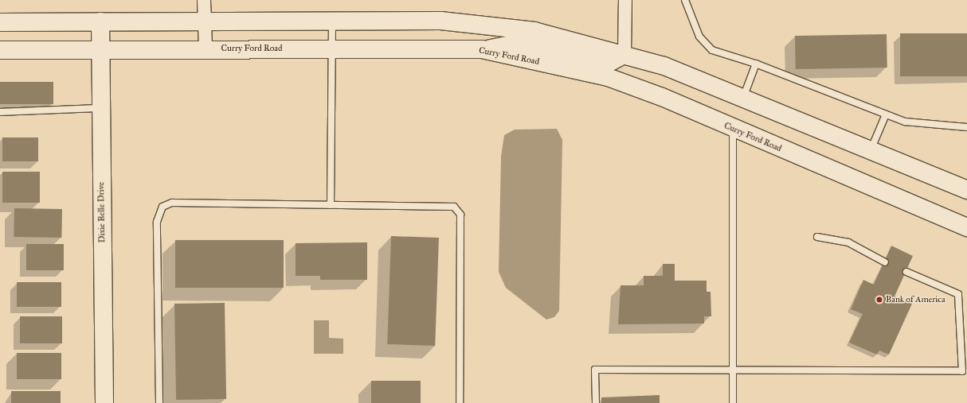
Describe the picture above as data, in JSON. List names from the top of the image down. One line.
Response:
{"streets":{"main road":["Curry Ford Road","Dixie Belle Drive"]},"crossings":[["Curry Ford Road","Dixie Belle Drive"]],"places":["Bank of America"]}
